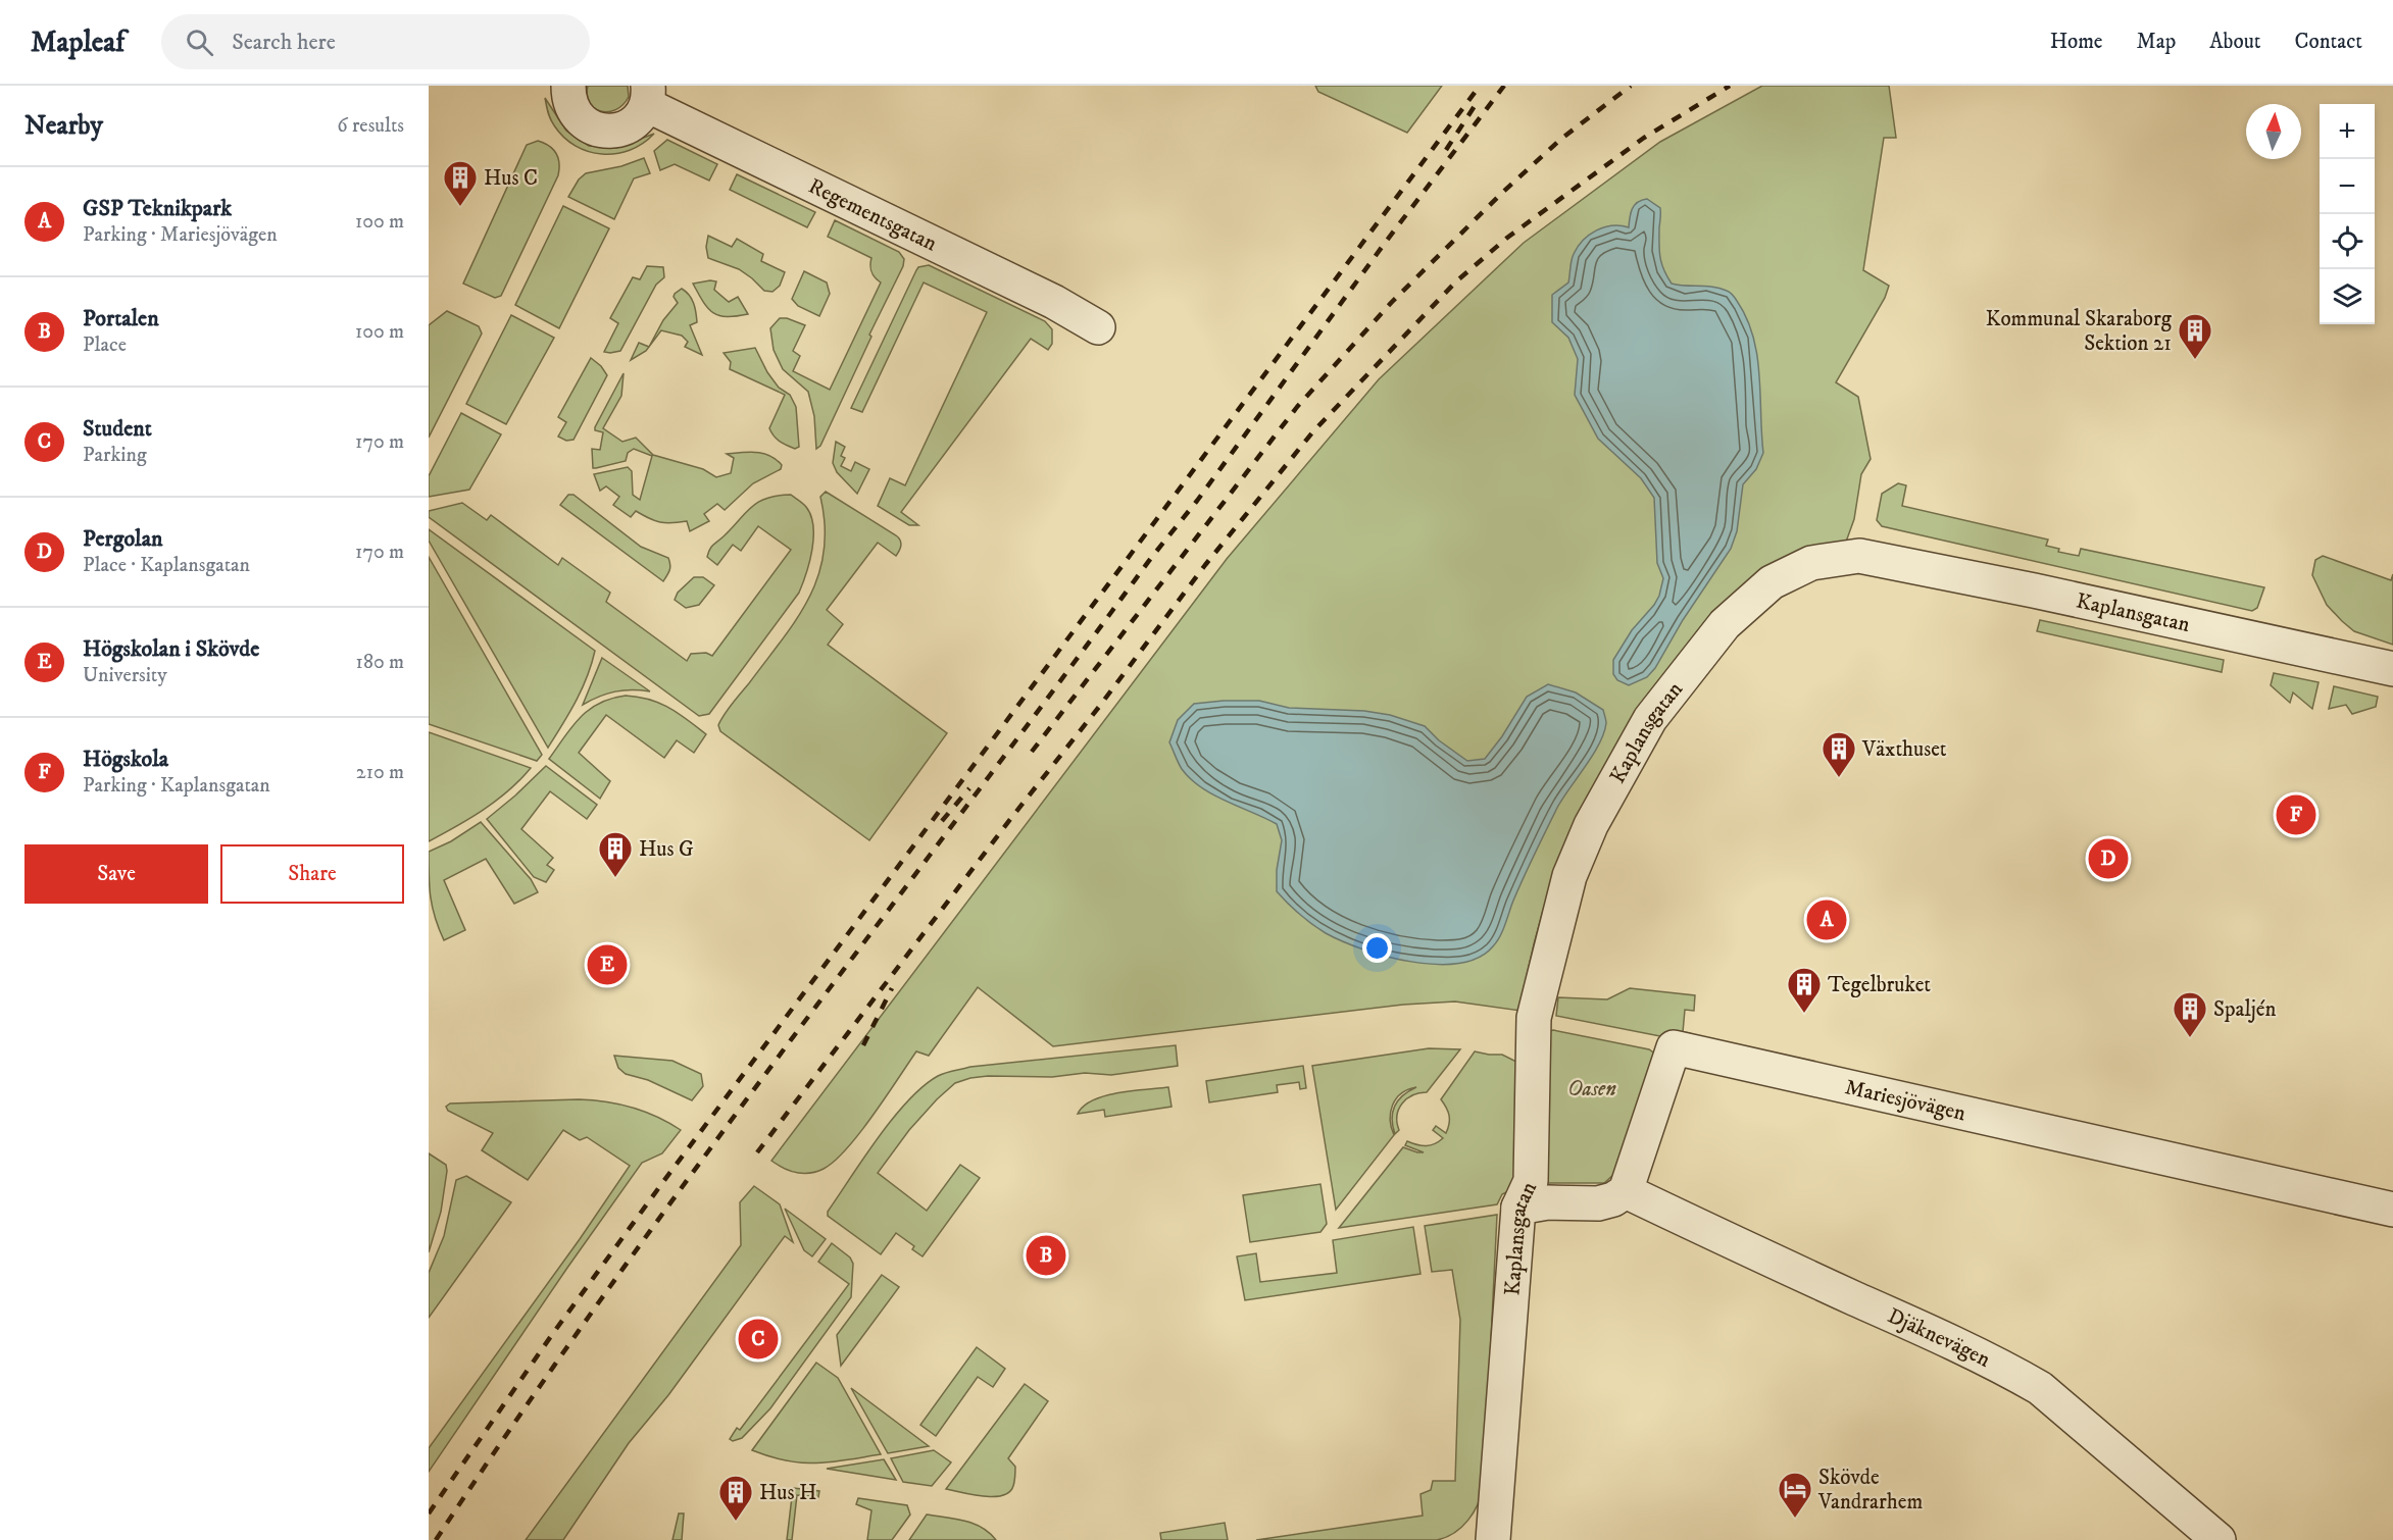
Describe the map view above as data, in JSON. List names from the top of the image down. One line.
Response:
{"streets":{"street":["Regementsgatan","Kaplansgatan","Mariesjövägen","Djäknevägen"]},"crossings":[["Mariesjövägen","Djäknevägen"]],"parks":["Oasen"],"places":{"building":["Hus C","Kommunal Skaraborg Sektion 21","Växthuset","Hus G","Tegelbruket","Spaljén","Hus H"],"hotel":["Skövde Vandrarhem"]},"north":"top","page":{"header":"Mapleaf","search":"Search here","nav":["Home","Map","About","Contact"],"heading":["Nearby","6 results"],"map_buttons":["+","−"],"list":[{"mark":"A","name":"GSP Teknikpark","note":"Parking · Mariesjövägen","value":"100 m"},{"mark":"B","name":"Portalen","note":"Place","value":"100 m"},{"mark":"C","name":"Student","note":"Parking","value":"170 m"},{"mark":"D","name":"Pergolan","note":"Place · Kaplansgatan","value":"170 m"},{"mark":"E","name":"Högskolan i Skövde","note":"University","value":"180 m"},{"mark":"F","name":"Högskola","note":"Parking · Kaplansgatan","value":"210 m"}],"pins":["F","D","A","E","B","C"],"buttons":["Save","Share"]}}
